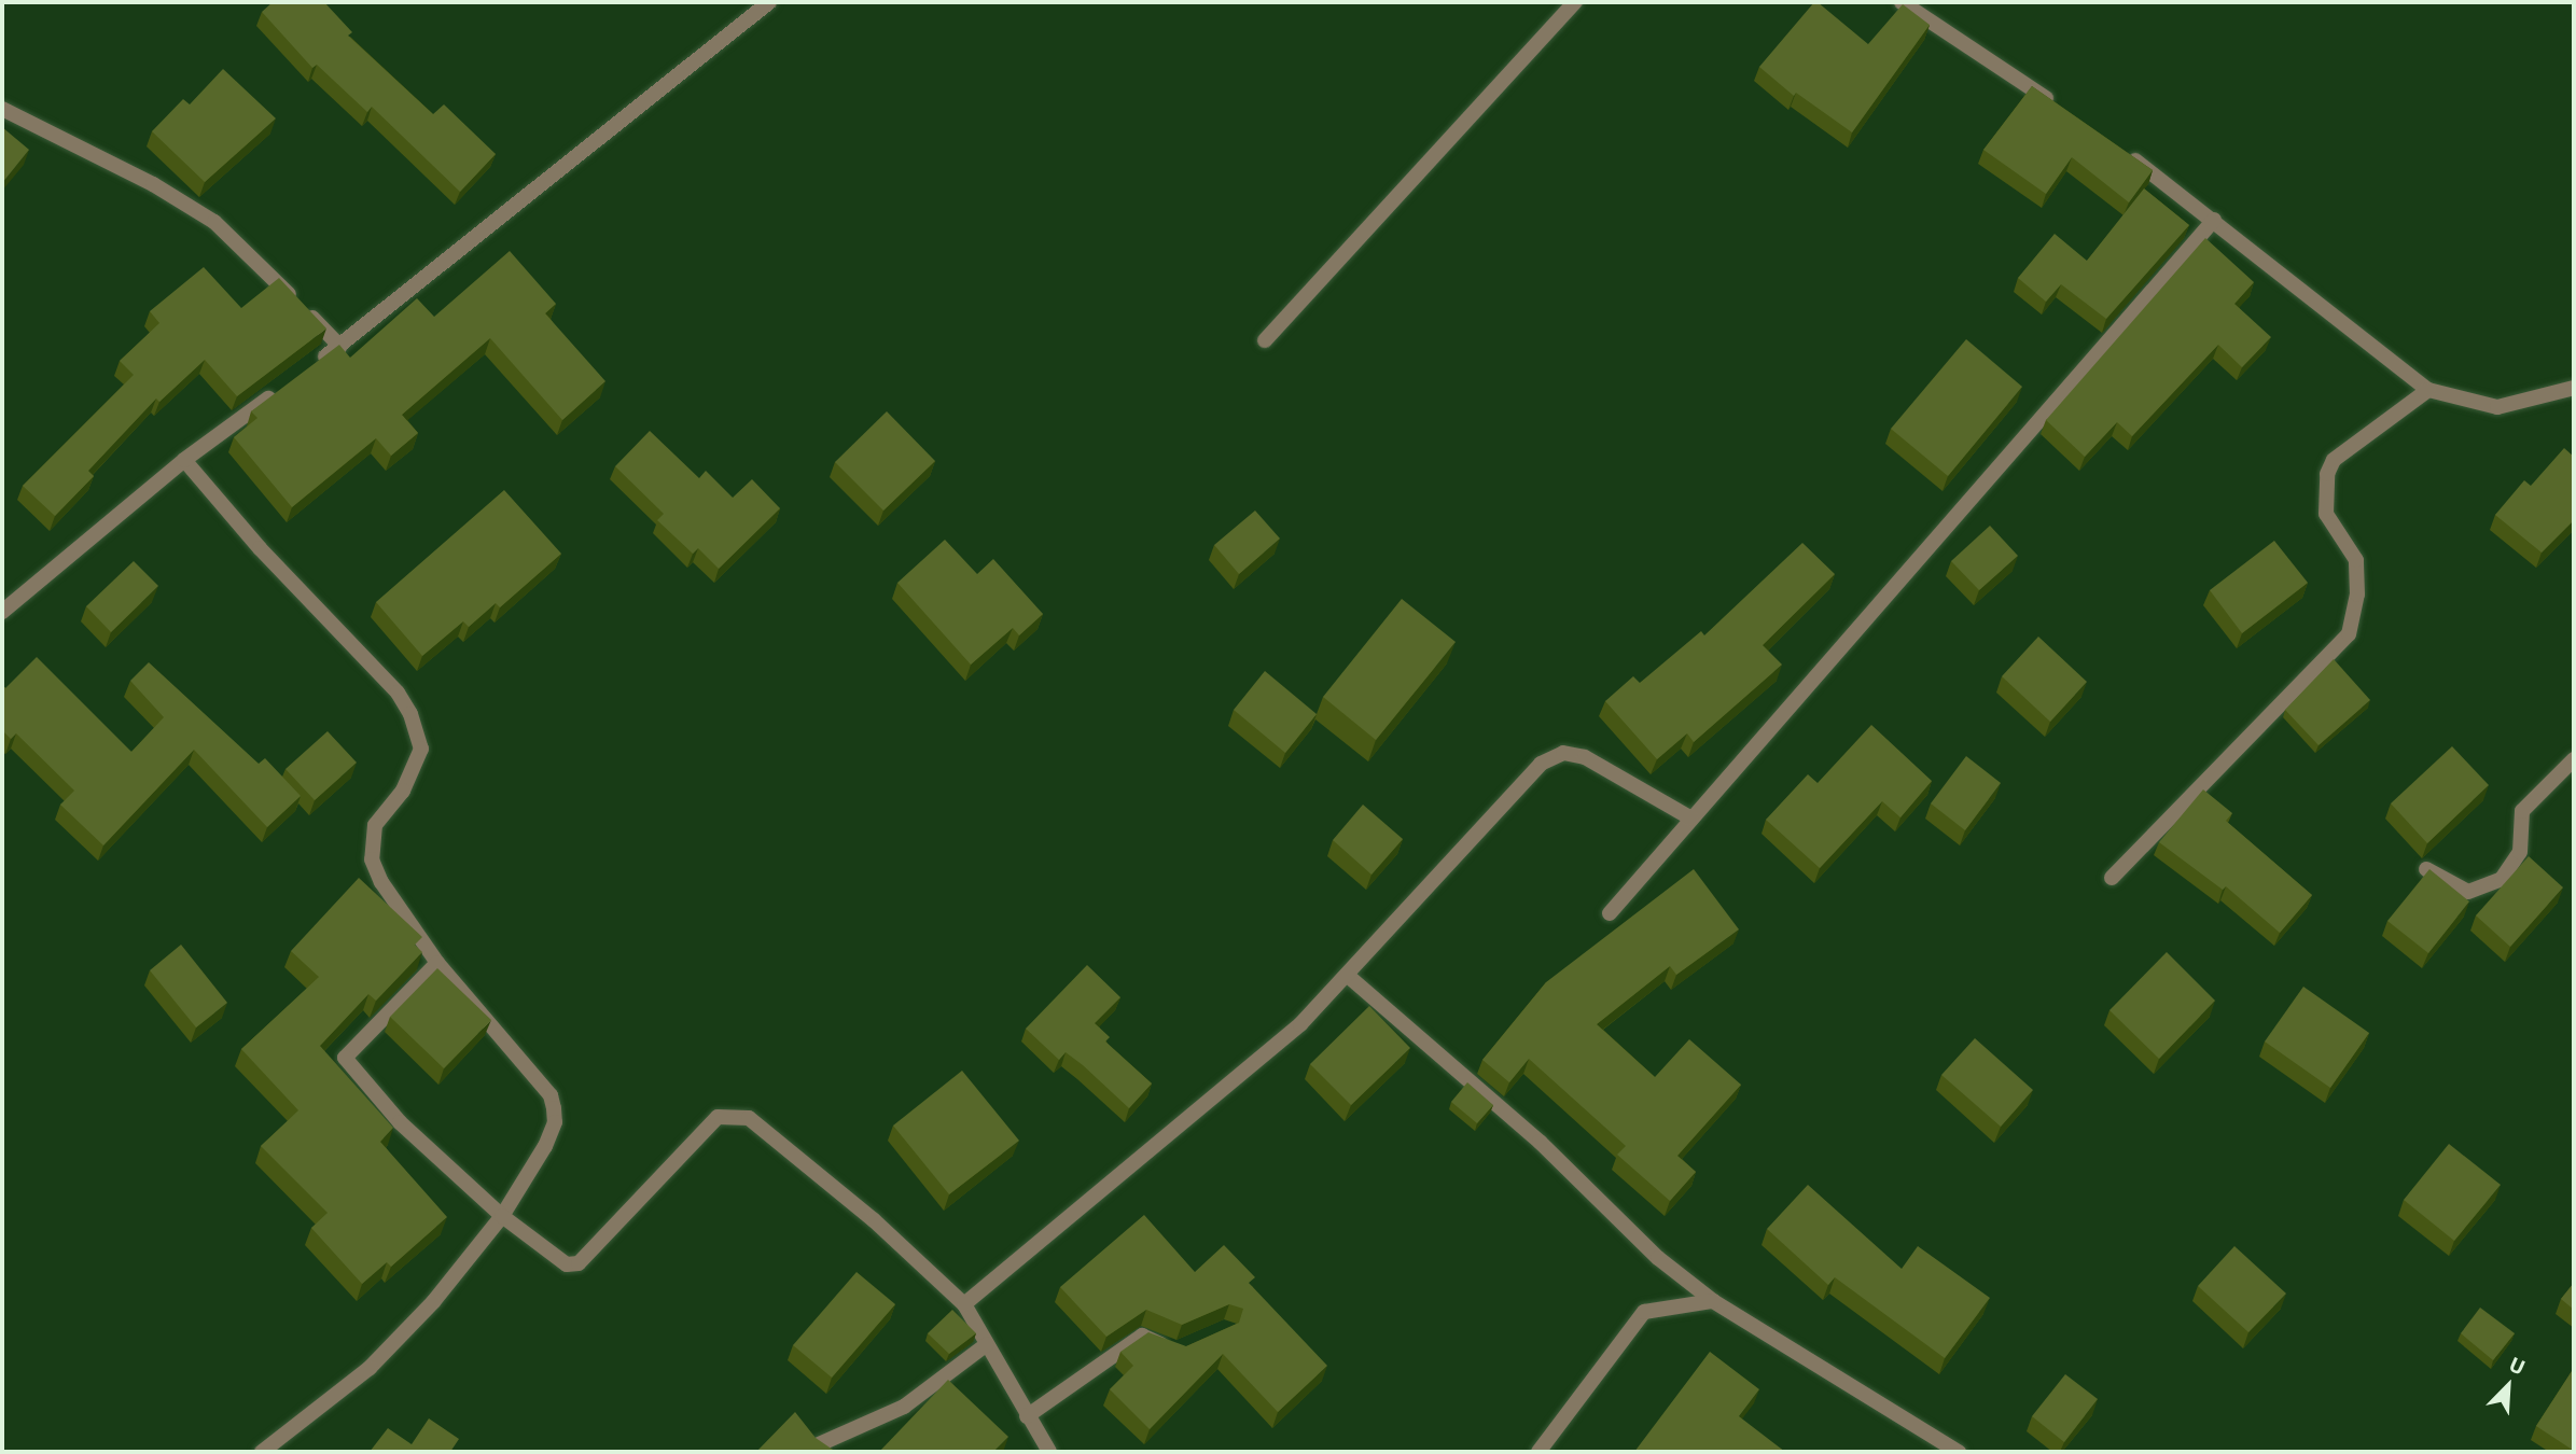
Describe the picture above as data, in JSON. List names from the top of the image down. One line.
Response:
{"north":"top right"}
